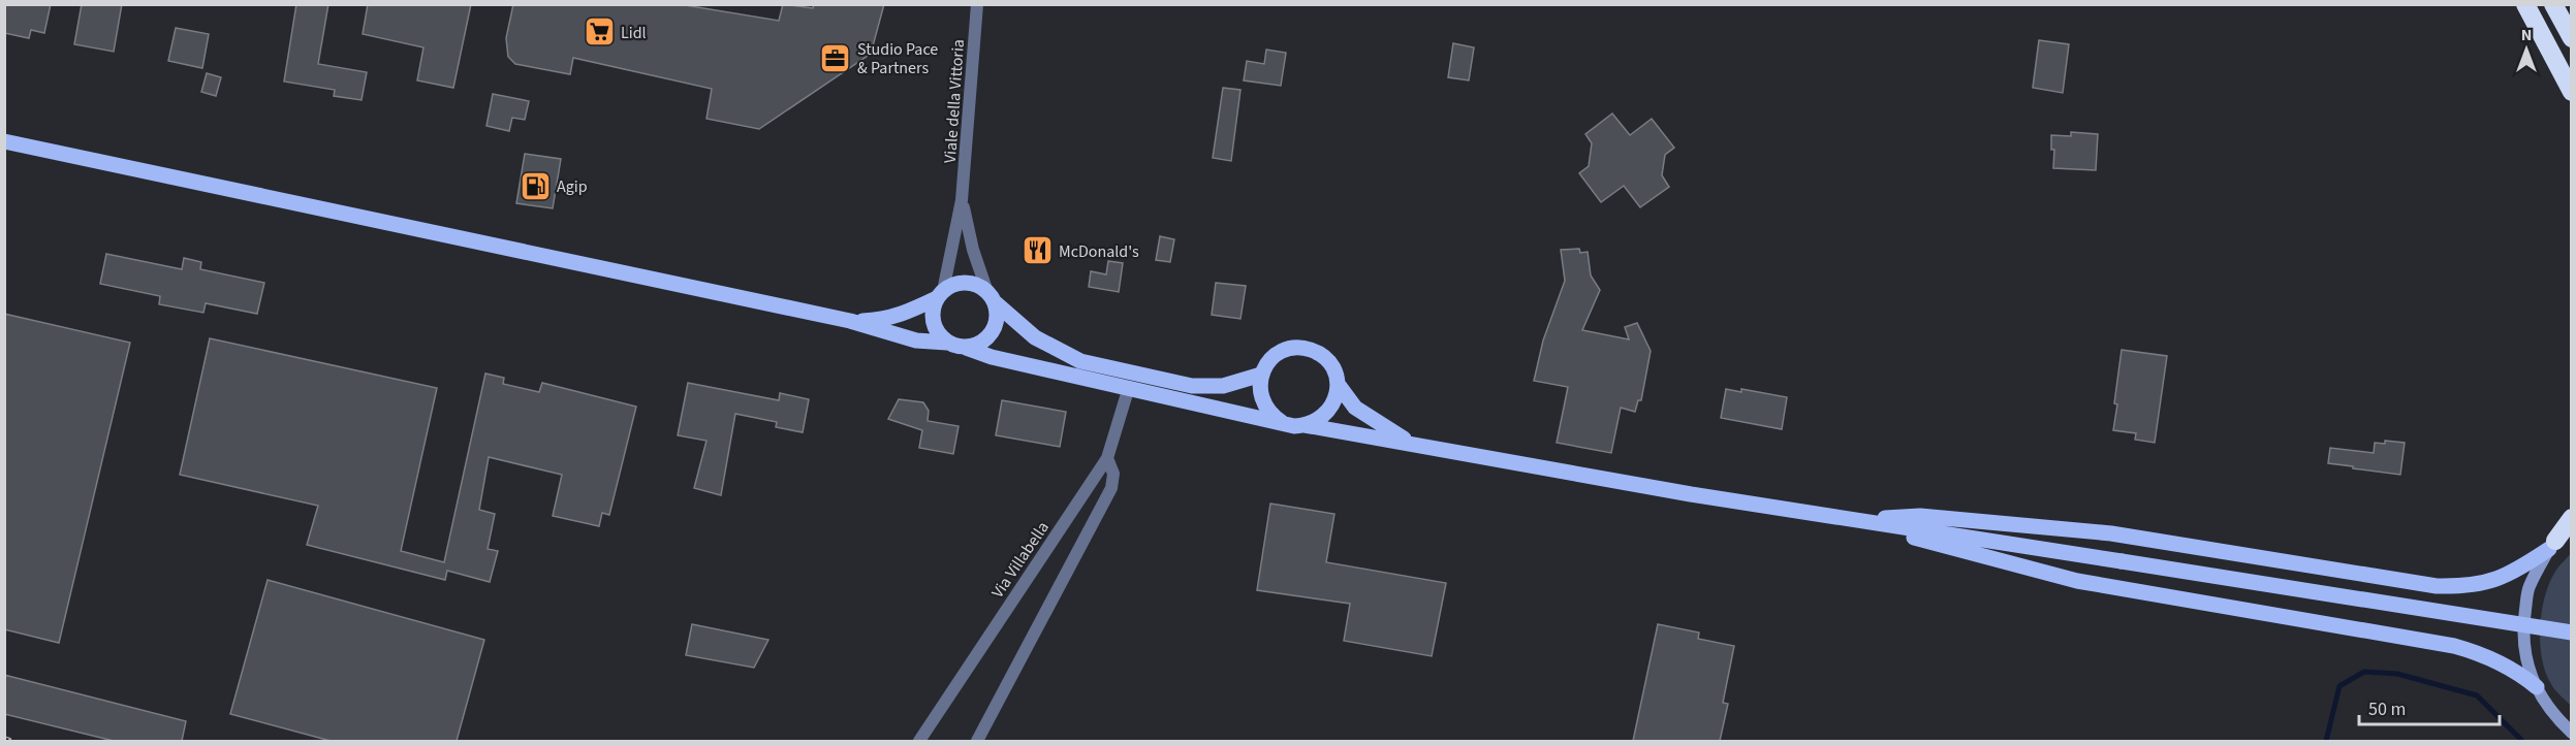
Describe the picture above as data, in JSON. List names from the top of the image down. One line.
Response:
{"streets":{"street":["Viale della Vittoria","Via Villabella"]},"places":{"supermarket":["Lidl"],"office":["Studio Pace & Partners"],"fuel station":["Agip"],"restaurant":["McDonald's"]},"scale_bar":"50 m","north":"top"}
